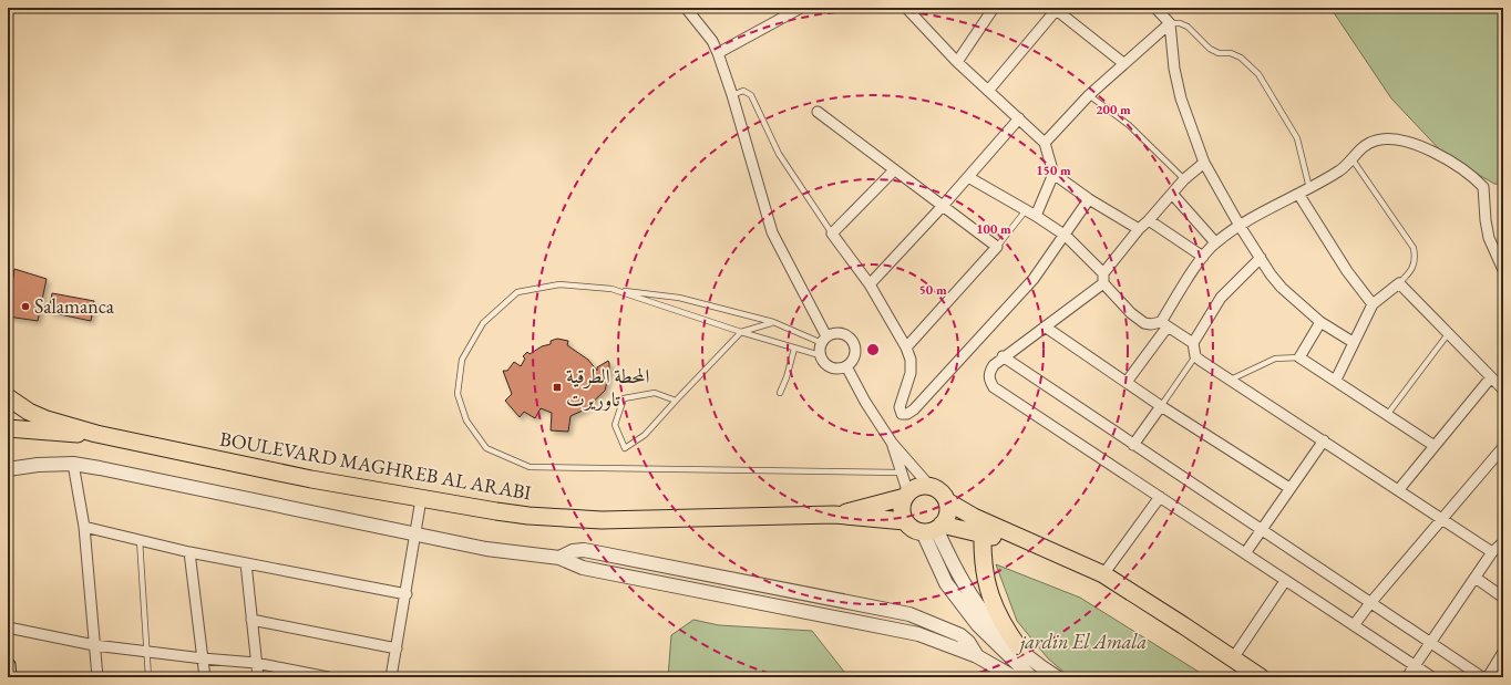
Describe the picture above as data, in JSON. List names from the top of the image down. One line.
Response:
{"streets":{"main road":["BOULEVARD MAGHREB AL ARABI"]},"parks":["jardin El Amala"],"places":{"other":["Salamanca"],"transit":["المحطة الطرقية تاوريرت"]},"rings":["200 m","150 m","100 m","50 m"]}
